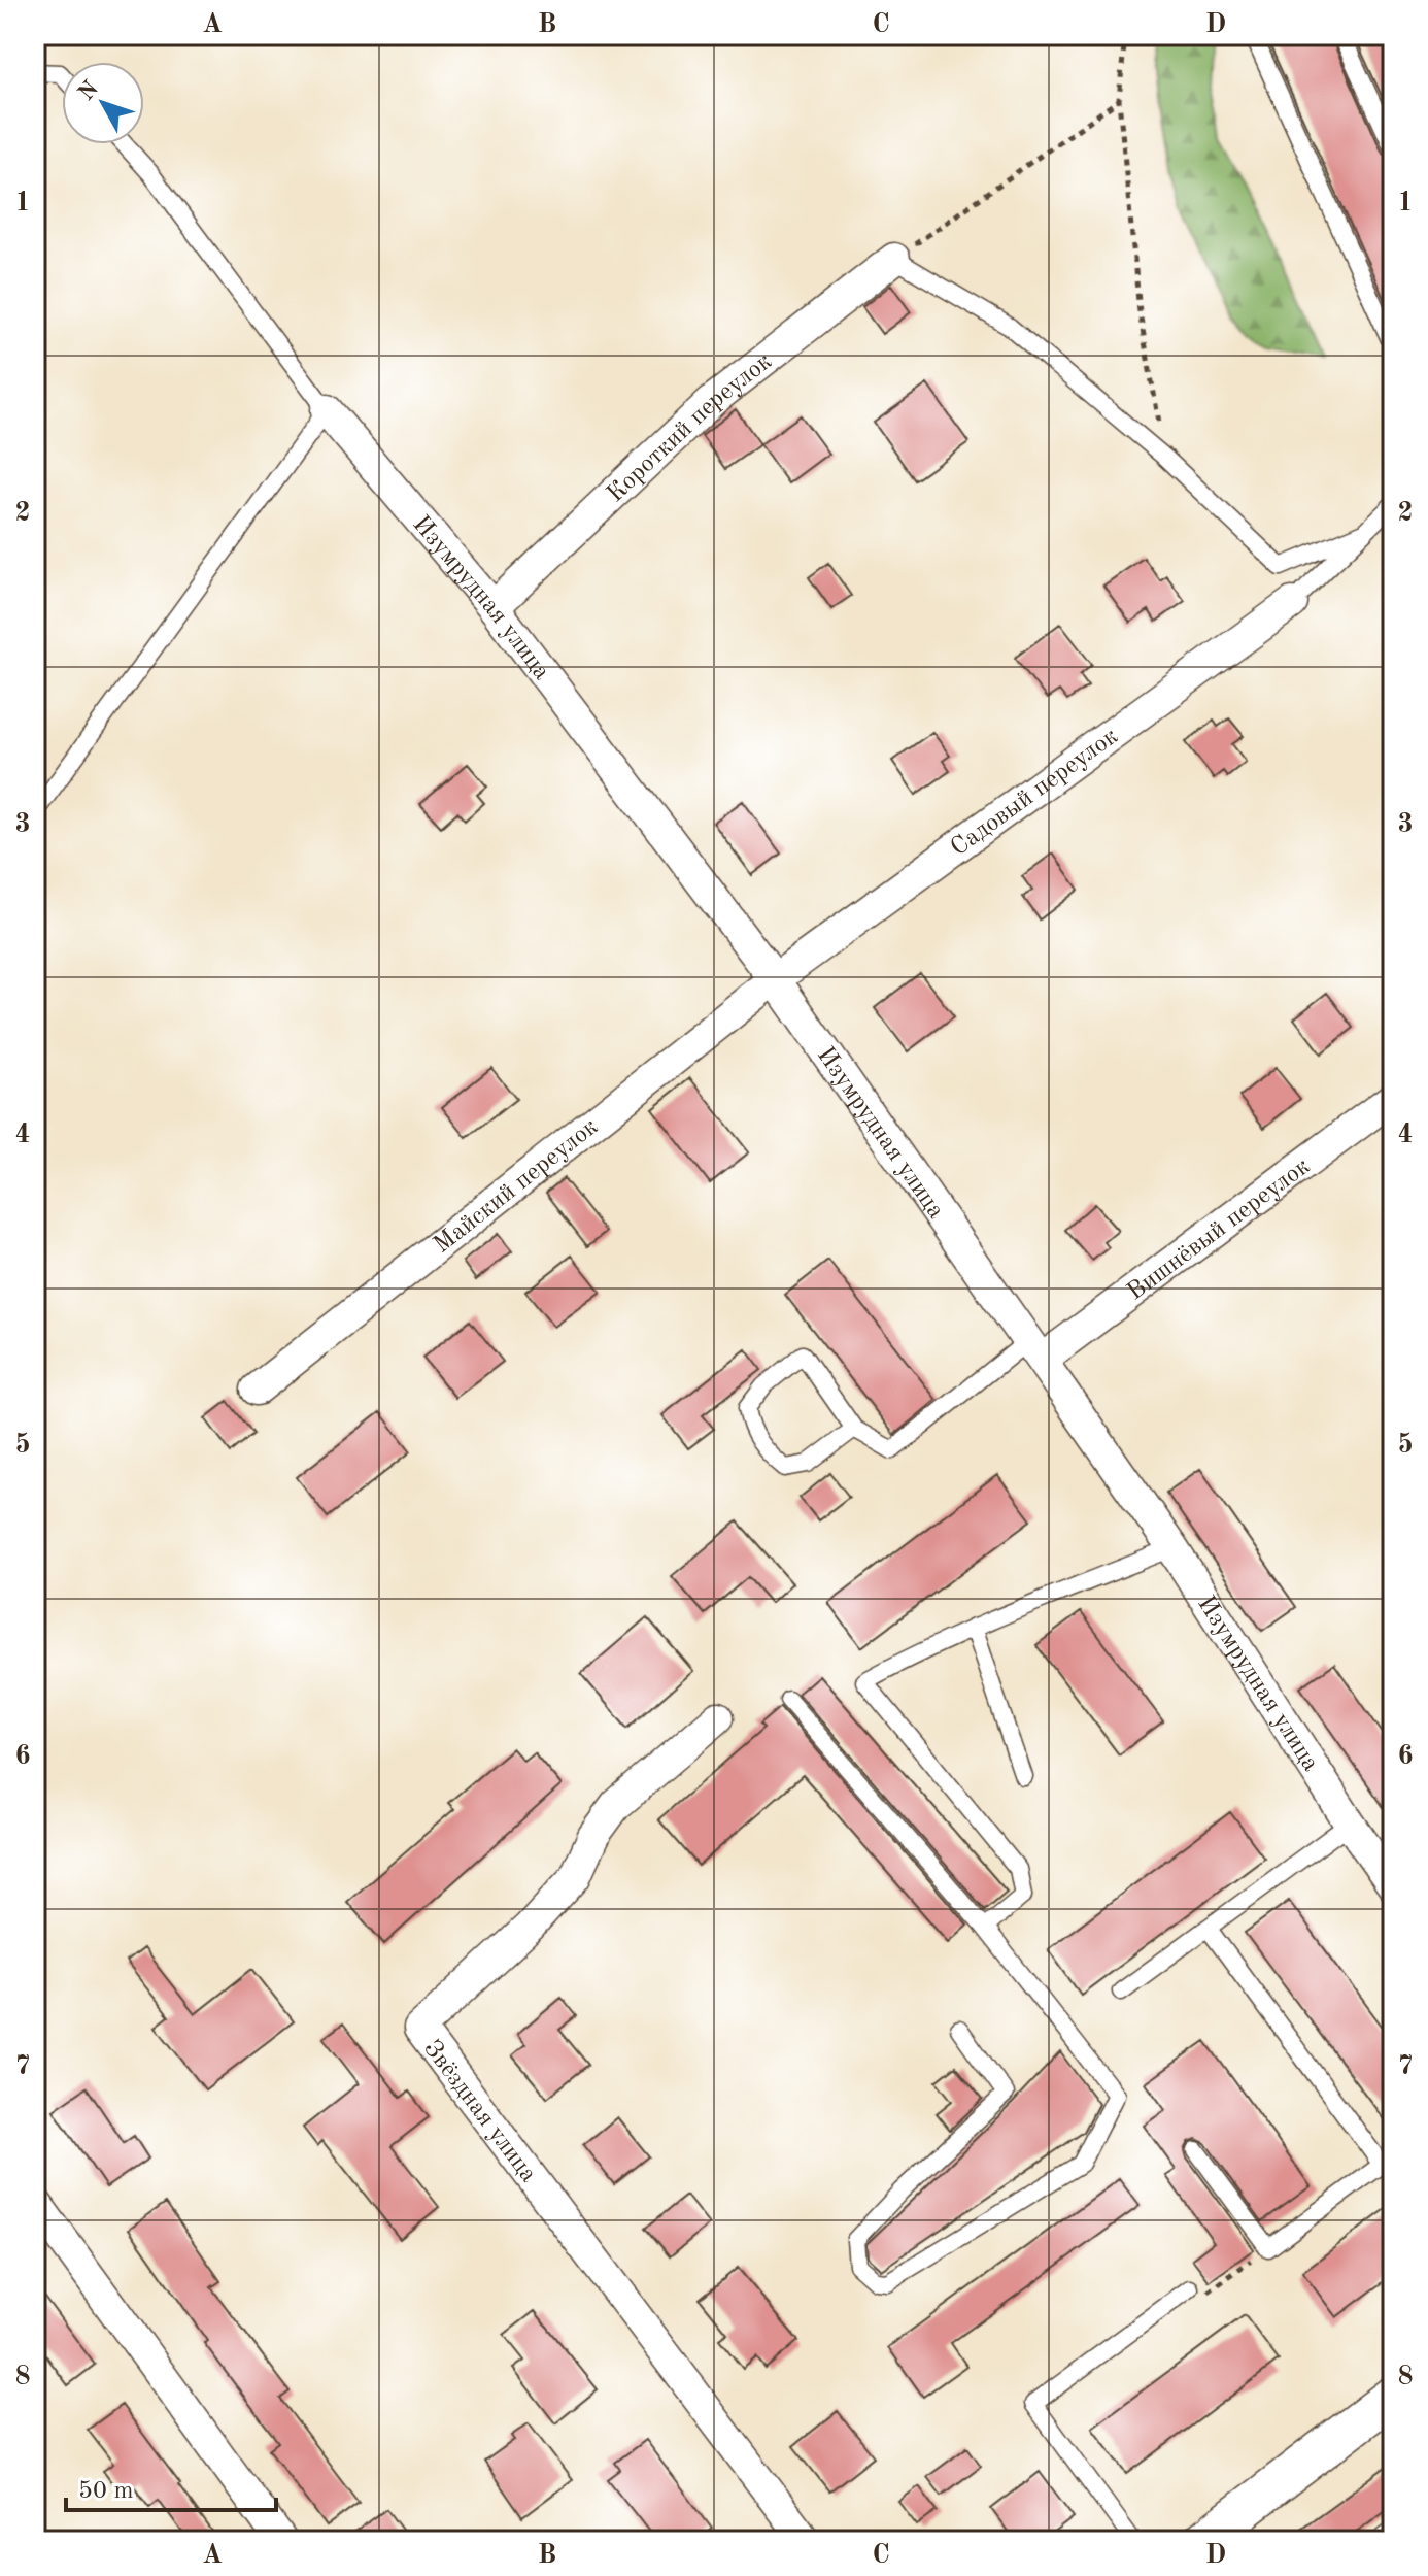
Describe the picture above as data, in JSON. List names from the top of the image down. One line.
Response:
{"streets":{"street":["Короткий переулок","Изумрудная улица","Садовый переулок","Майский переулок","Вишнёвый переулок","Звёздная улица"]},"crossings":[["Короткий переулок","Изумрудная улица"],["Изумрудная улица","Садовый переулок"],["Изумрудная улица","Майский переулок"],["Изумрудная улица","Вишнёвый переулок"],["Садовый переулок","Майский переулок"]],"scale_bar":"50 m","north":"top left","grid":{"columns":["A","B","C","D"],"rows":["1","2","3","4","5","6","7","8"]}}
